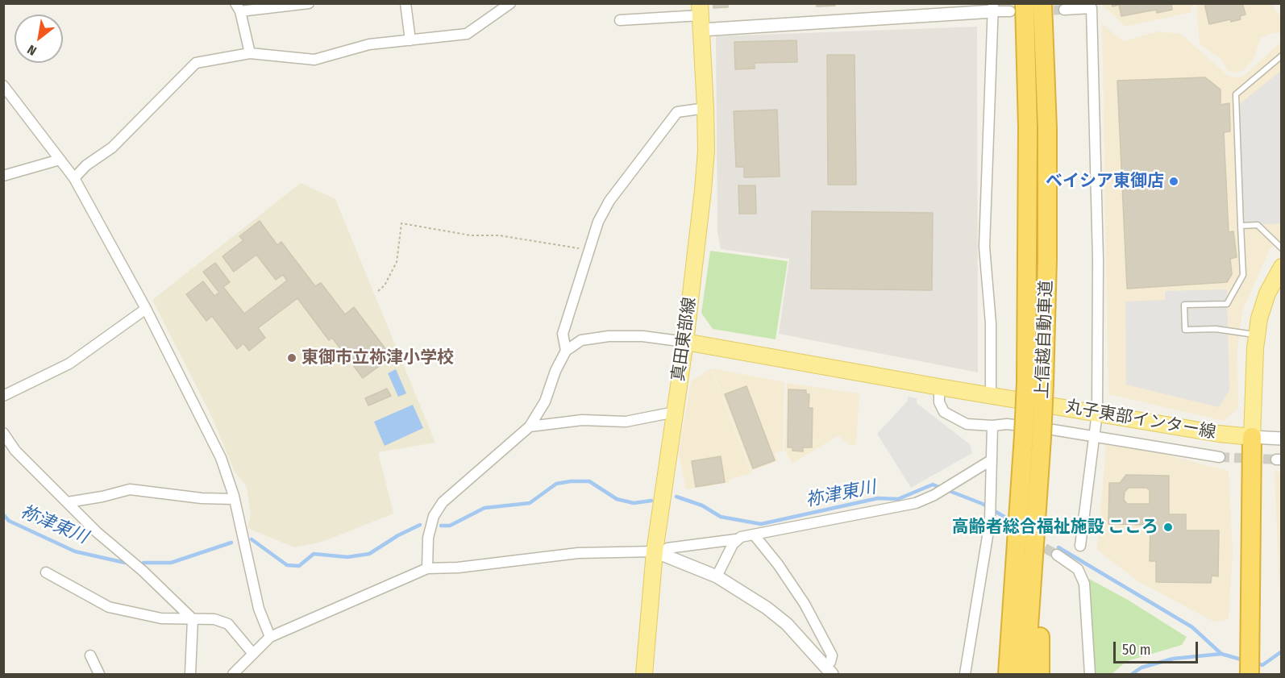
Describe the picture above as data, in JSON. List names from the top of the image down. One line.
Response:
{"streets":{"highway":["上信越自動車道"],"main road":["真田東部線","丸子東部インター線"]},"crossings":[["真田東部線","丸子東部インター線"]],"water":["祢津東川"],"places":["ベイシア東御店","東御市立祢津小学校","高齢者総合福祉施設 こころ"],"scale_bar":"50 m","north":"bottom left"}
